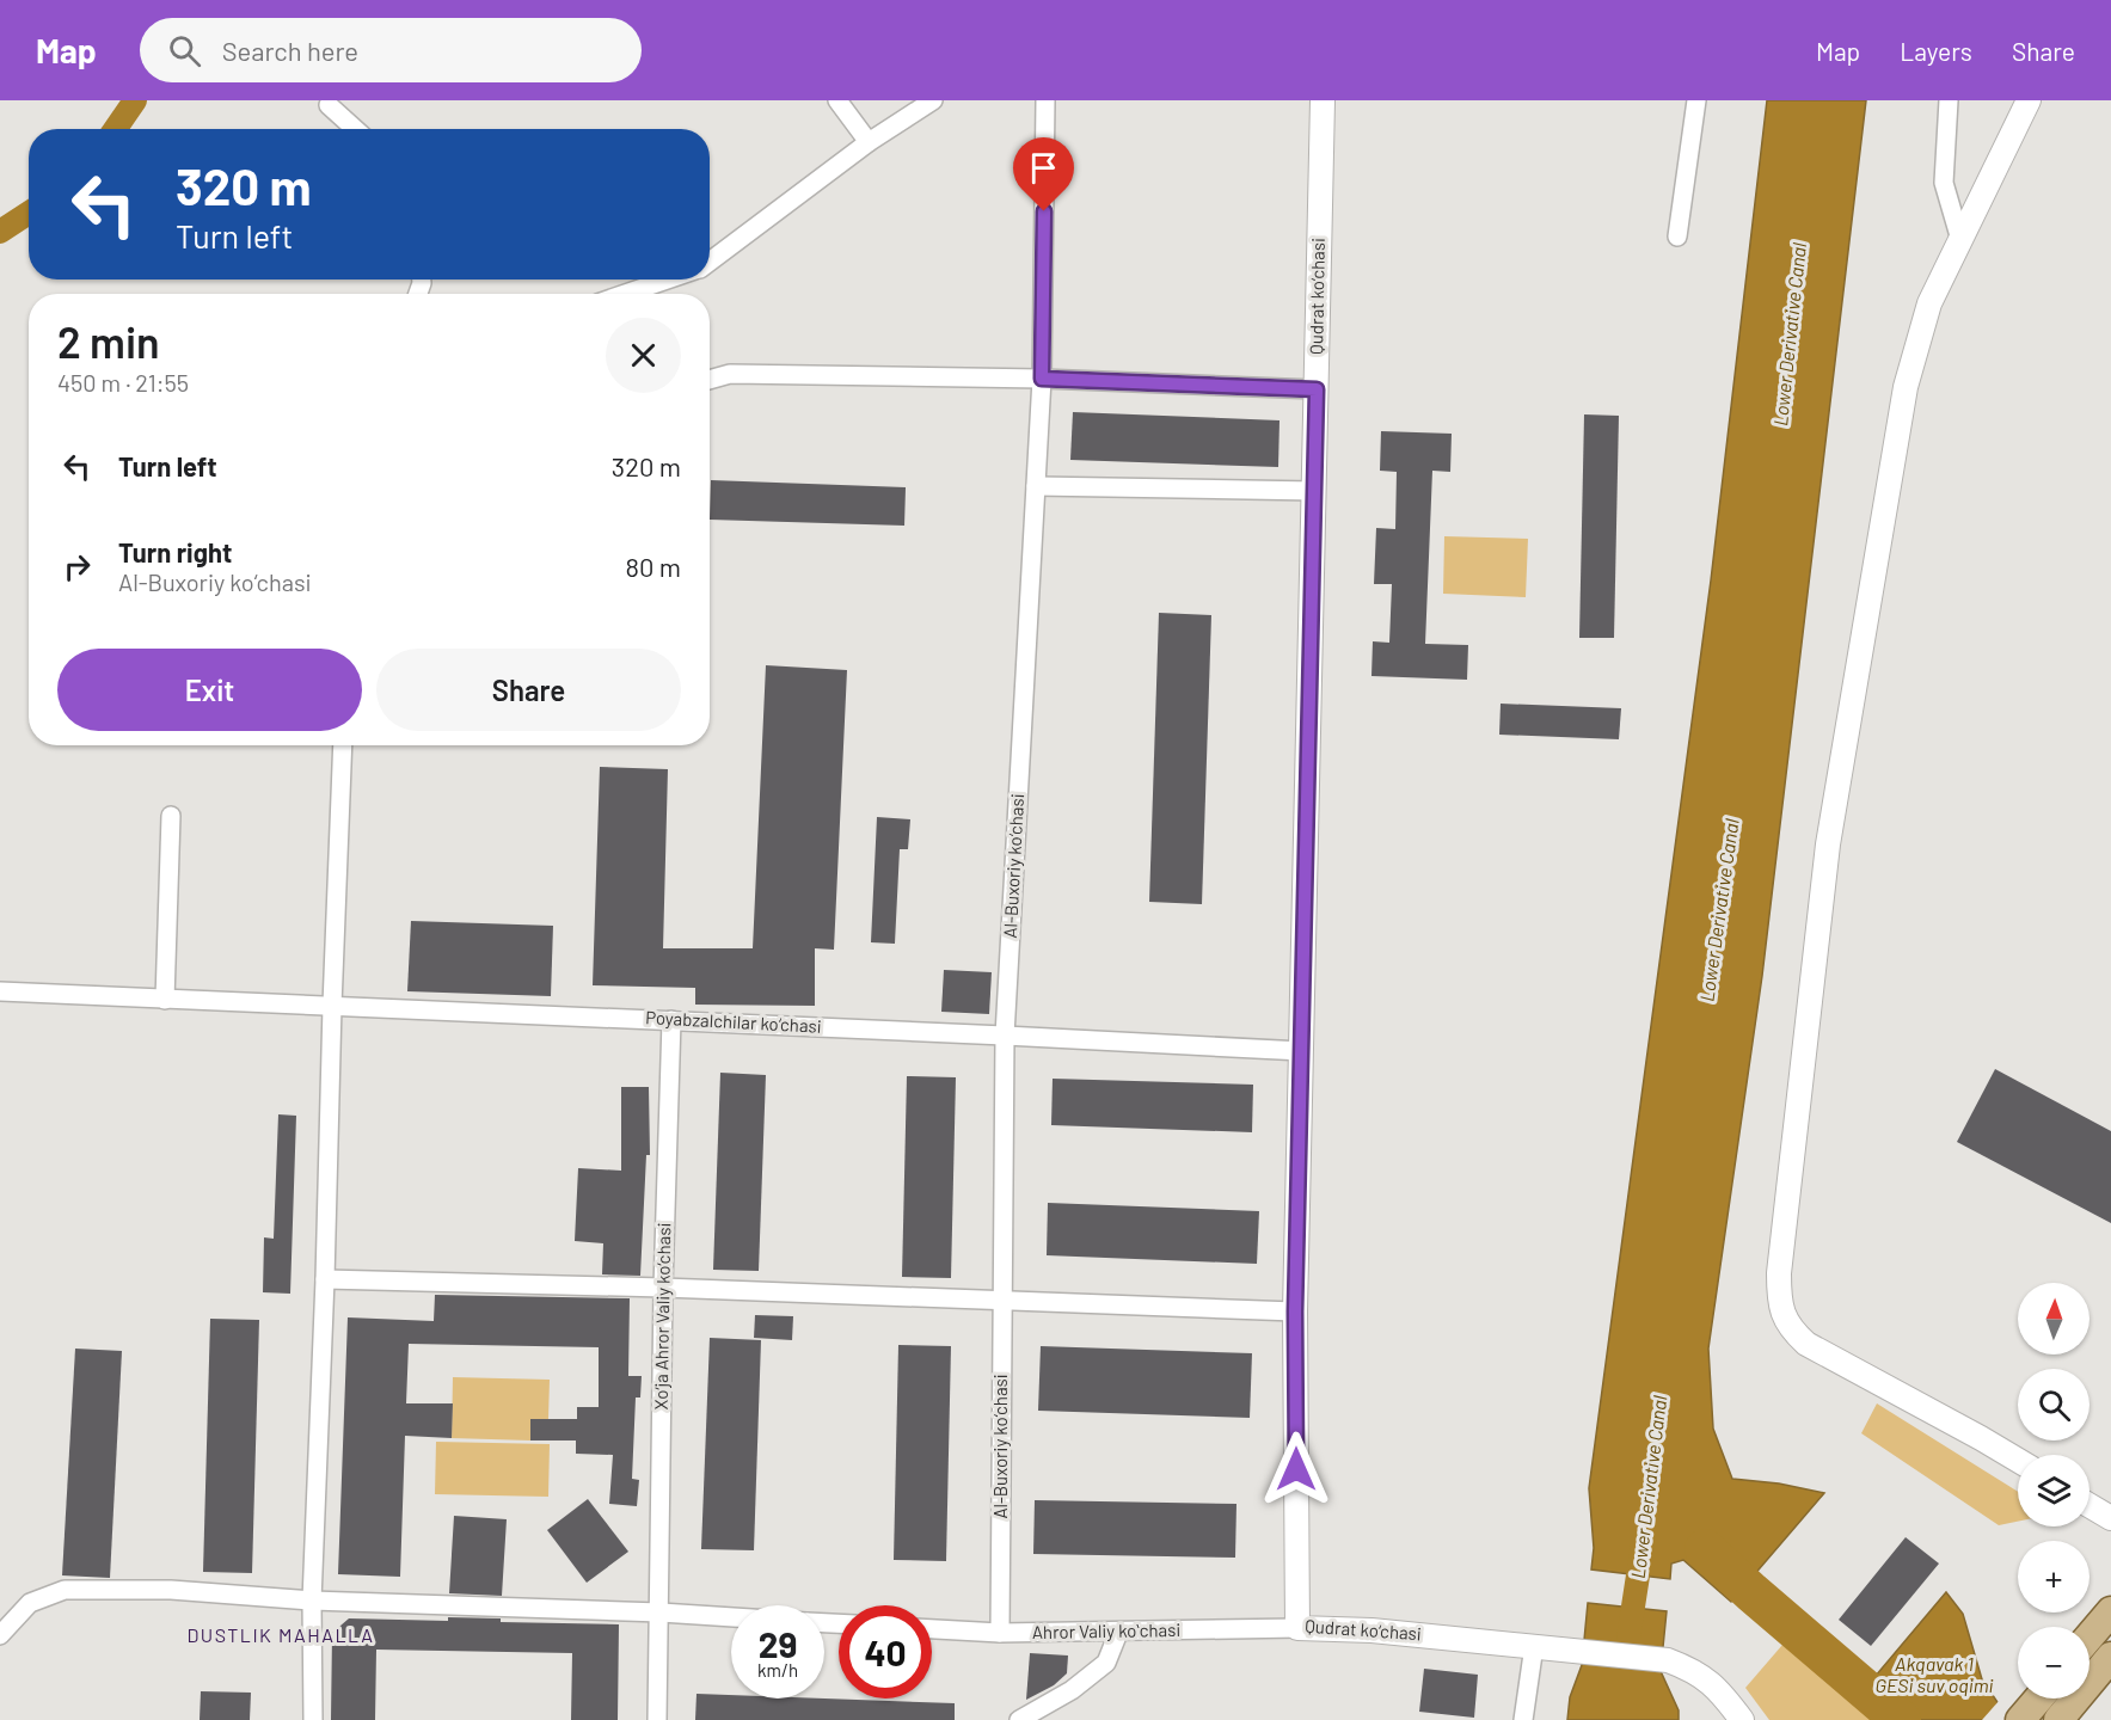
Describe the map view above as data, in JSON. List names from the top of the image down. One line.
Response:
{"streets":{"street":["Qudrat ko‘chasi","Al-Buxoriy ko‘chasi","Poyabzalchilar ko‘chasi","Xo‘ja Ahror Valiy ko‘chasi","Ahror Valiy koʻchasi"]},"crossings":[["Qudrat ko‘chasi","Poyabzalchilar ko‘chasi"],["Qudrat ko‘chasi","Ahror Valiy koʻchasi"],["Al-Buxoriy ko‘chasi","Poyabzalchilar ko‘chasi"],["Al-Buxoriy ko‘chasi","Ahror Valiy koʻchasi"],["Poyabzalchilar ko‘chasi","Xo‘ja Ahror Valiy ko‘chasi"]],"districts":["DUSTLIK MAHALLA"],"water":["Lower Derivative Canal","Akqavak 1 GESi suv oqimi"],"north":"top","page":{"header":"Map","search":"Search here","nav":["Map","Layers","Share"],"turn":["320 m","Turn left"],"heading":["2 min","450 m · 21:55"],"list":[{"name":"Turn left","value":"320 m"},{"name":"Turn right","note":"Al-Buxoriy ko‘chasi","value":"80 m"}],"buttons":["Exit","Share"],"map_buttons":["+","−"],"speed":"29 km/h","limit":"40"}}
